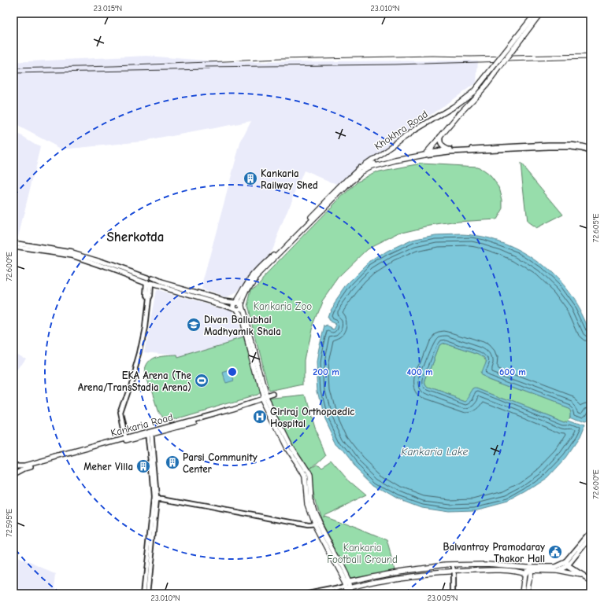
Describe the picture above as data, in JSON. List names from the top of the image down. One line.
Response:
{"streets":{"main road":["Khokhra Road","Kankaria Road"]},"districts":["Sherkotda"],"water":["Kankaria Lake"],"parks":["Kankaria Zoo","Kankaria Football Ground"],"places":{"building":["Kankaria Railway Shed","Parsi Community Center","Meher Villa"],"school or university":["Divan Ballubhai Madhyamik Shala"],"sports":["EKA Arena (The Arena/TransStadia Arena)"],"hospital":["Giriraj Orthopaedic Hospital"],"public building":["Balvantray Pramodaray Thakor Hall"]},"coordinates":["23.015°N","23.010°N","72.605°E","72.600°E","72.595°E","23.005°N"],"rings":["200 m","400 m","600 m"]}
